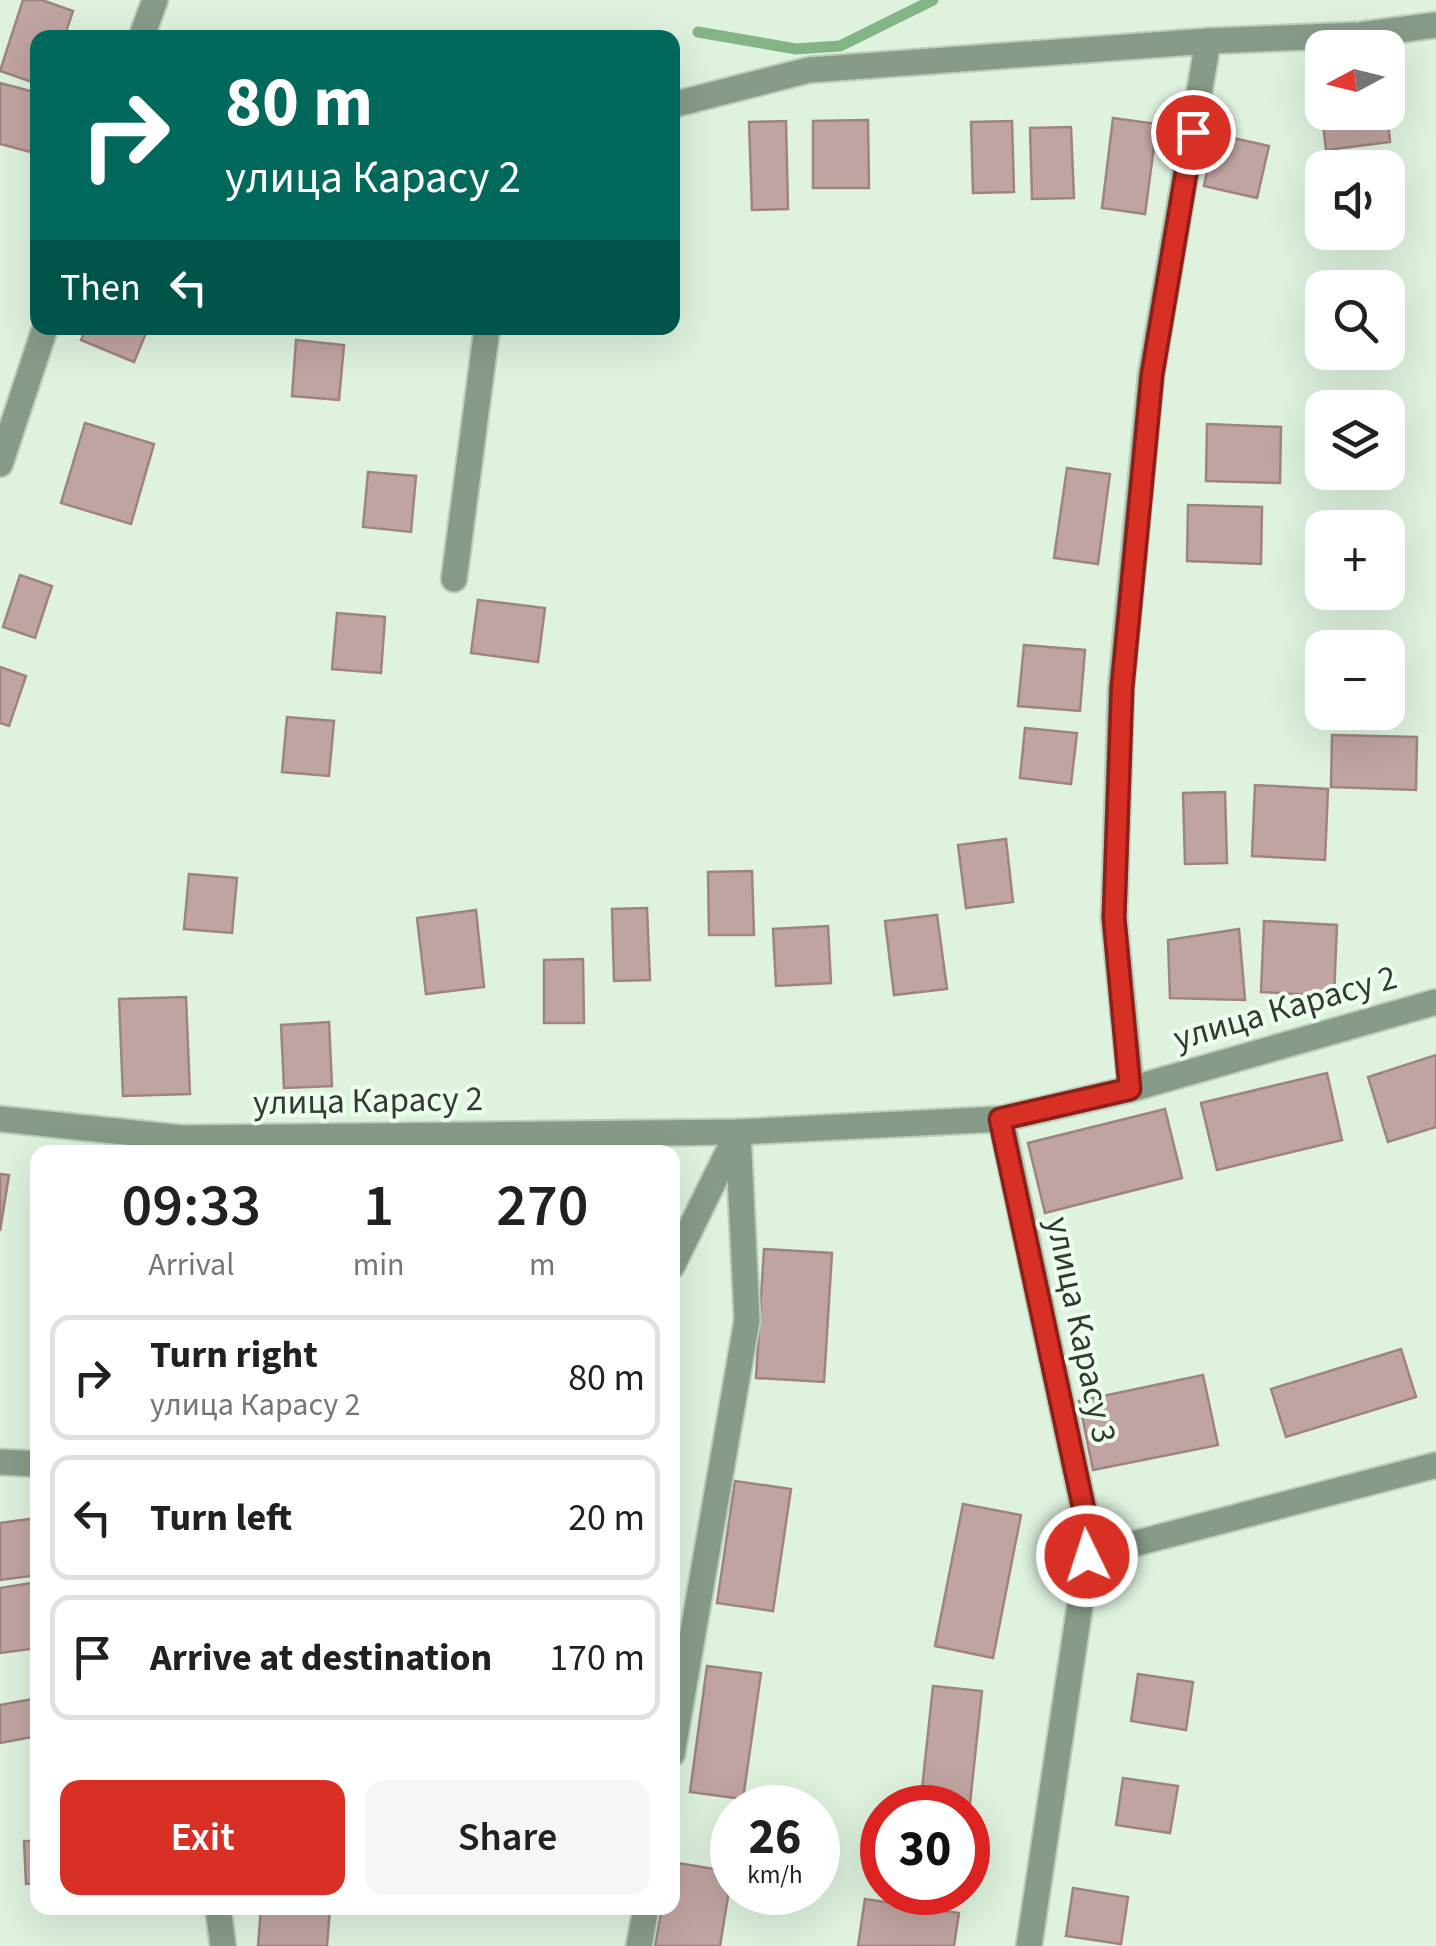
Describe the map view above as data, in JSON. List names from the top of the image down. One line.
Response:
{"streets":{"street":["улица Карасу 2","улица Карасу 3"]},"crossings":[["улица Карасу 2","улица Карасу 3"]],"north":"left","page":{"map_buttons":["+","−"],"turn":["80 m","улица Карасу 2"],"then":"Then","eta":["09:33","Arrival","1","min","270","m"],"list":[{"name":"Turn right","note":"улица Карасу 2","value":"80 m"},{"name":"Turn left","value":"20 m"},{"name":"Arrive at destination","value":"170 m"}],"buttons":["Exit","Share"],"speed":"26 km/h","limit":"30"}}
